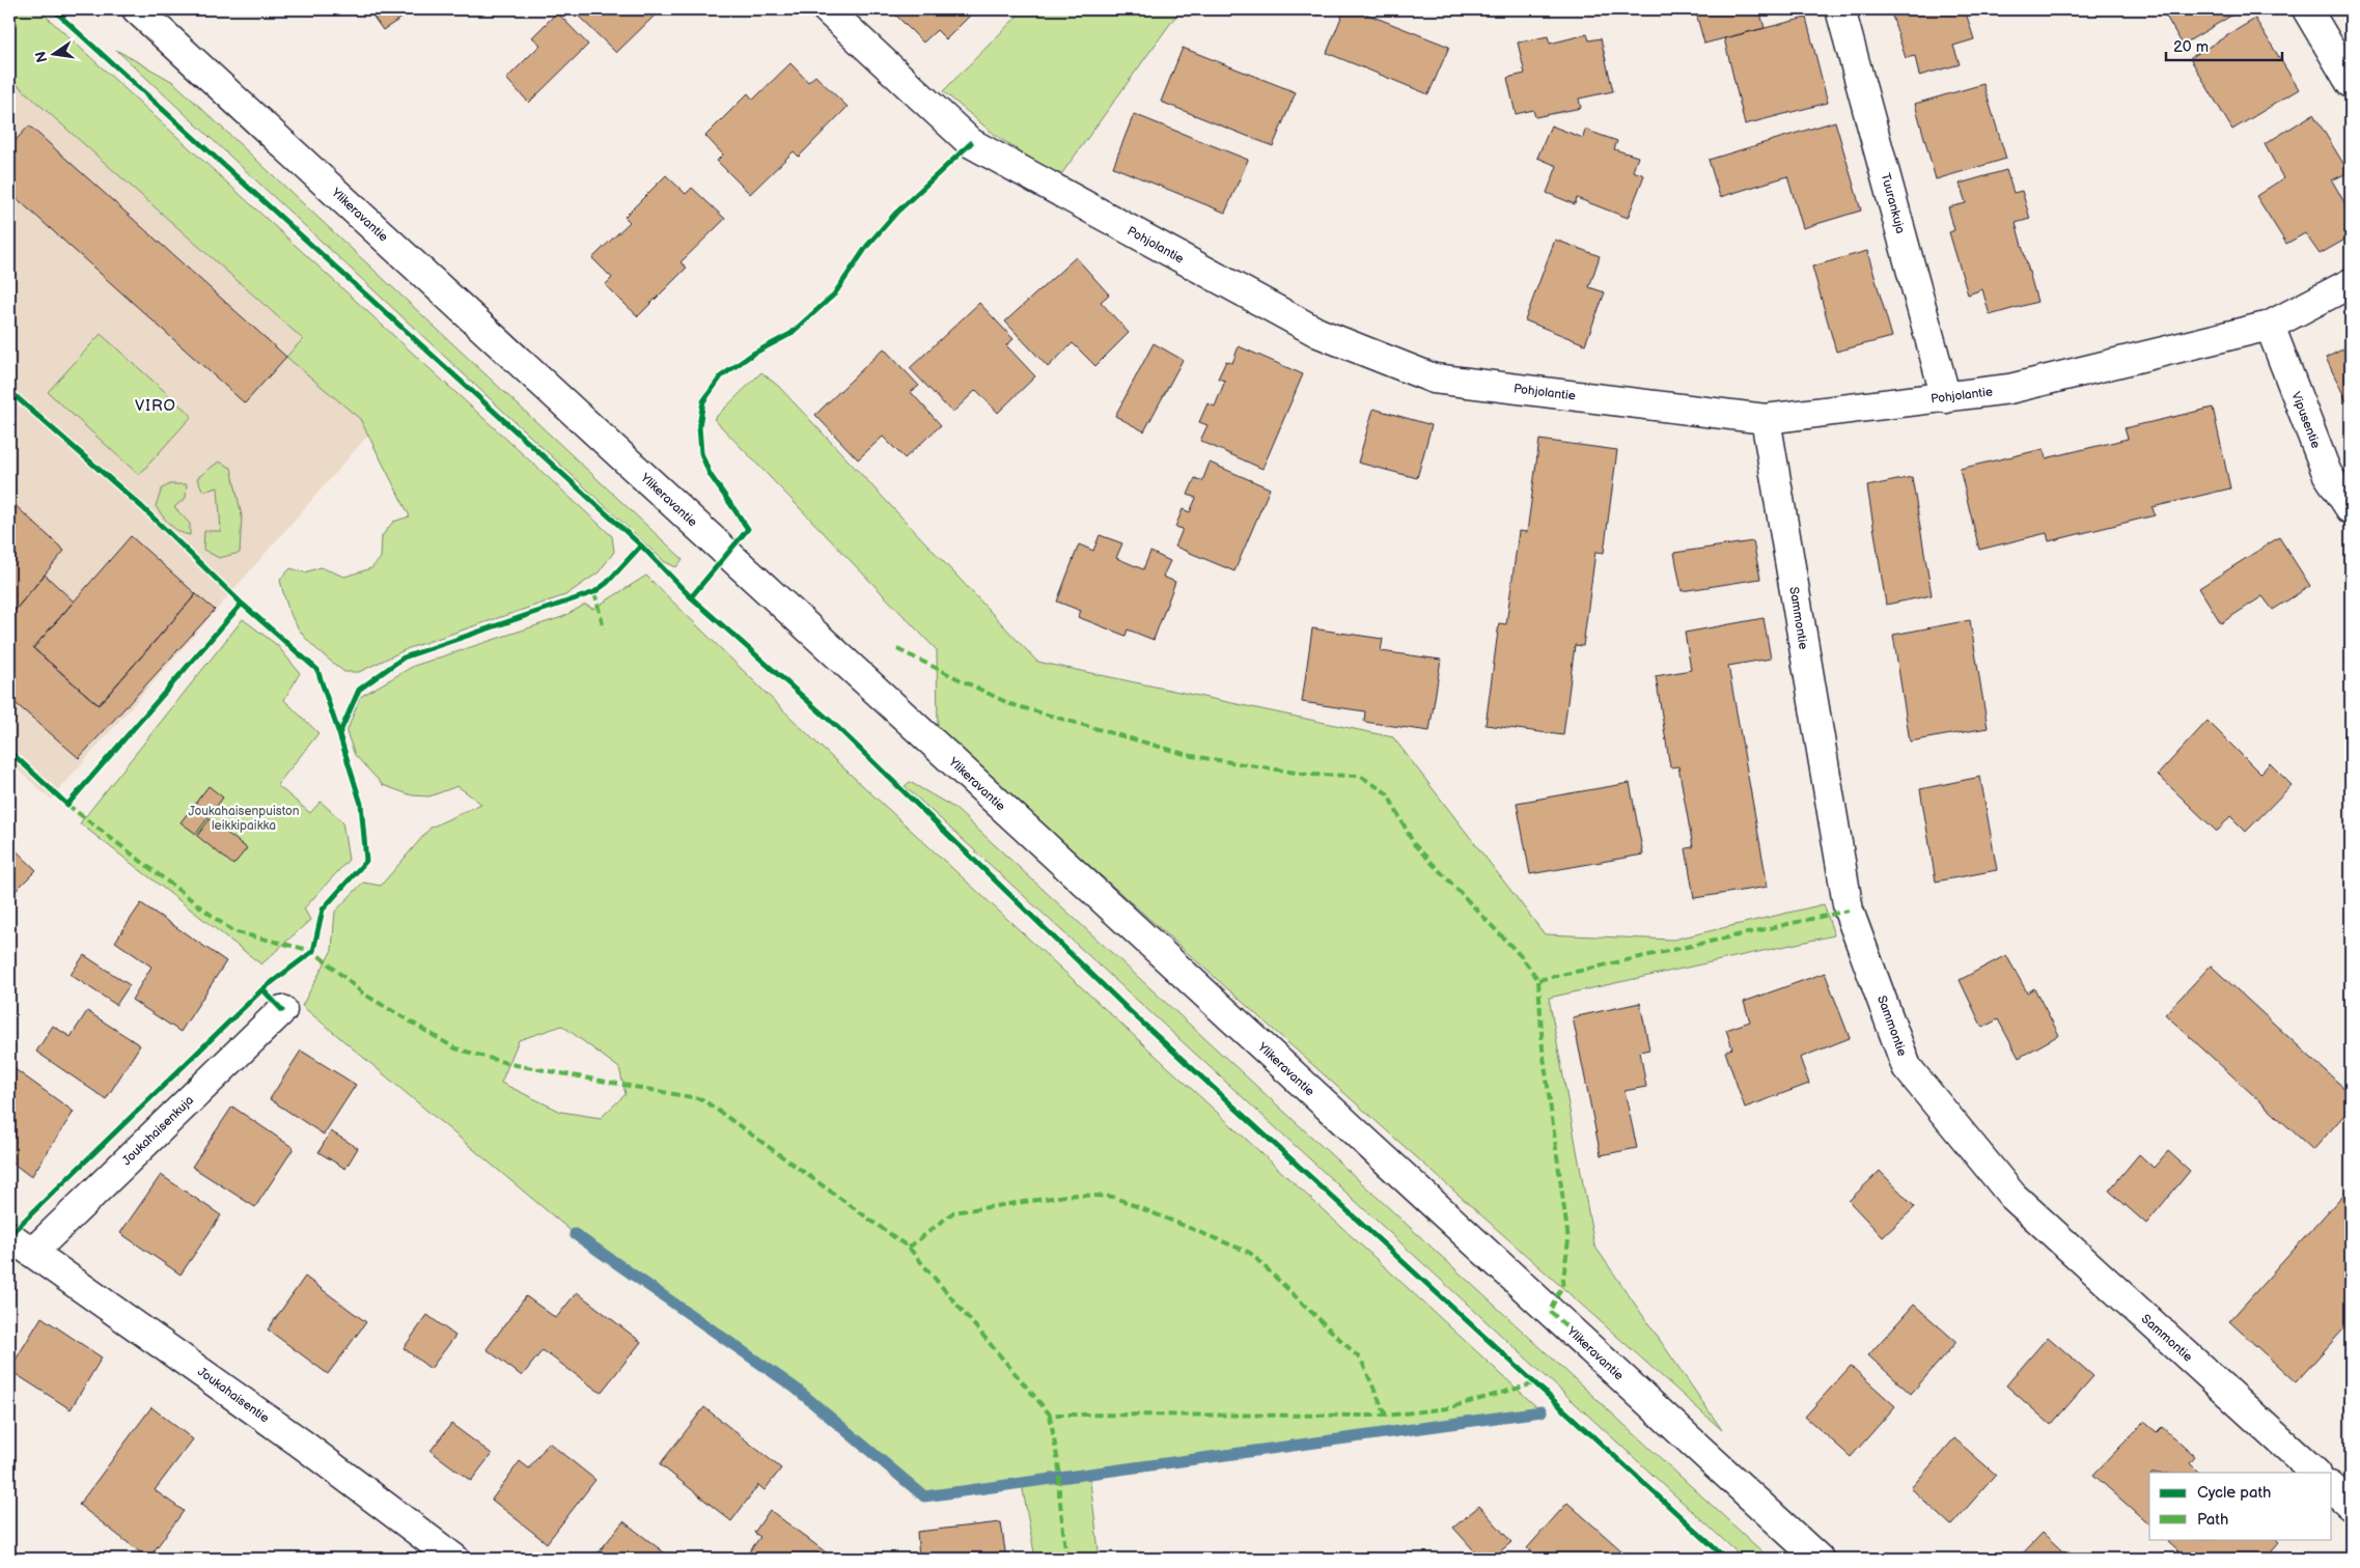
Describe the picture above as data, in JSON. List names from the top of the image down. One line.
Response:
{"streets":{"street":["Tuurankuja","Ylikeravantie","Pohjolantie","Vipusentie","Sammontie","Joukahaisenkuja","Joukahaisentie"]},"crossings":[["Tuurankuja","Pohjolantie"],["Pohjolantie","Vipusentie"],["Pohjolantie","Sammontie"],["Joukahaisenkuja","Joukahaisentie"]],"districts":["VIRO"],"parks":["Joukahaisenpuiston leikkipaikka"],"legend":["Cycle path","Path"],"scale_bar":"20 m","north":"left"}
